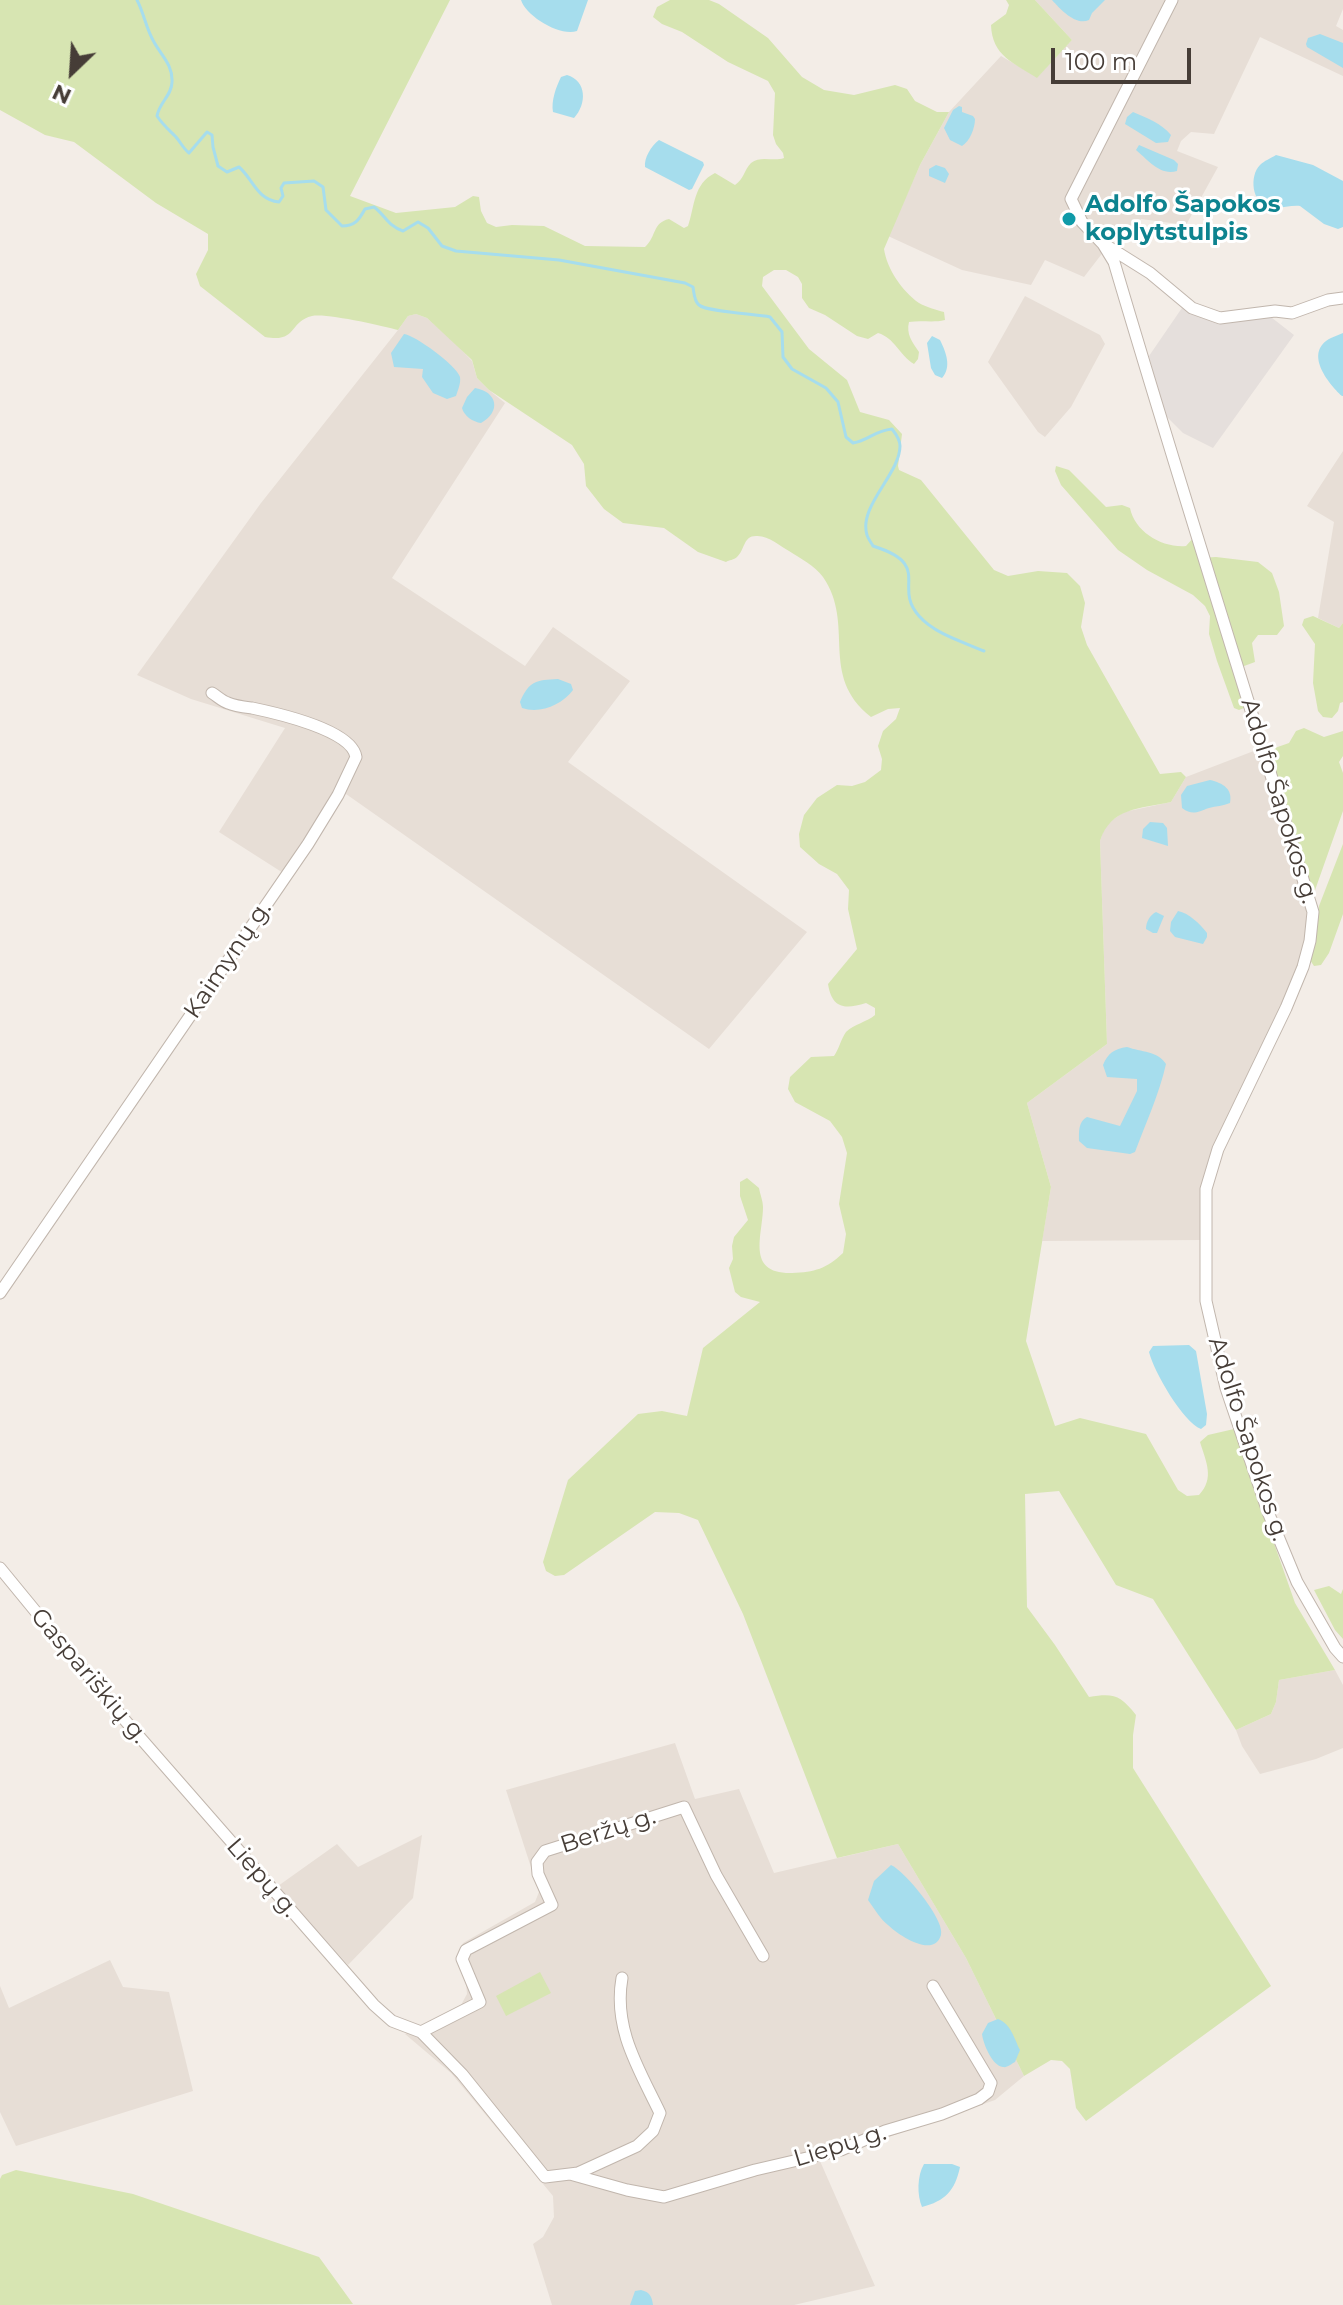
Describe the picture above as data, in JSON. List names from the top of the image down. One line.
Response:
{"streets":{"street":["Adolfo Šapokos g.","Kaimynų g.","Gaspariškių g.","Beržų g.","Liepų g."]},"crossings":[["Gaspariškių g.","Liepų g."],["Beržų g.","Liepų g."]],"places":["Adolfo Šapokos koplytstulpis"],"scale_bar":"100 m","north":"bottom left"}
